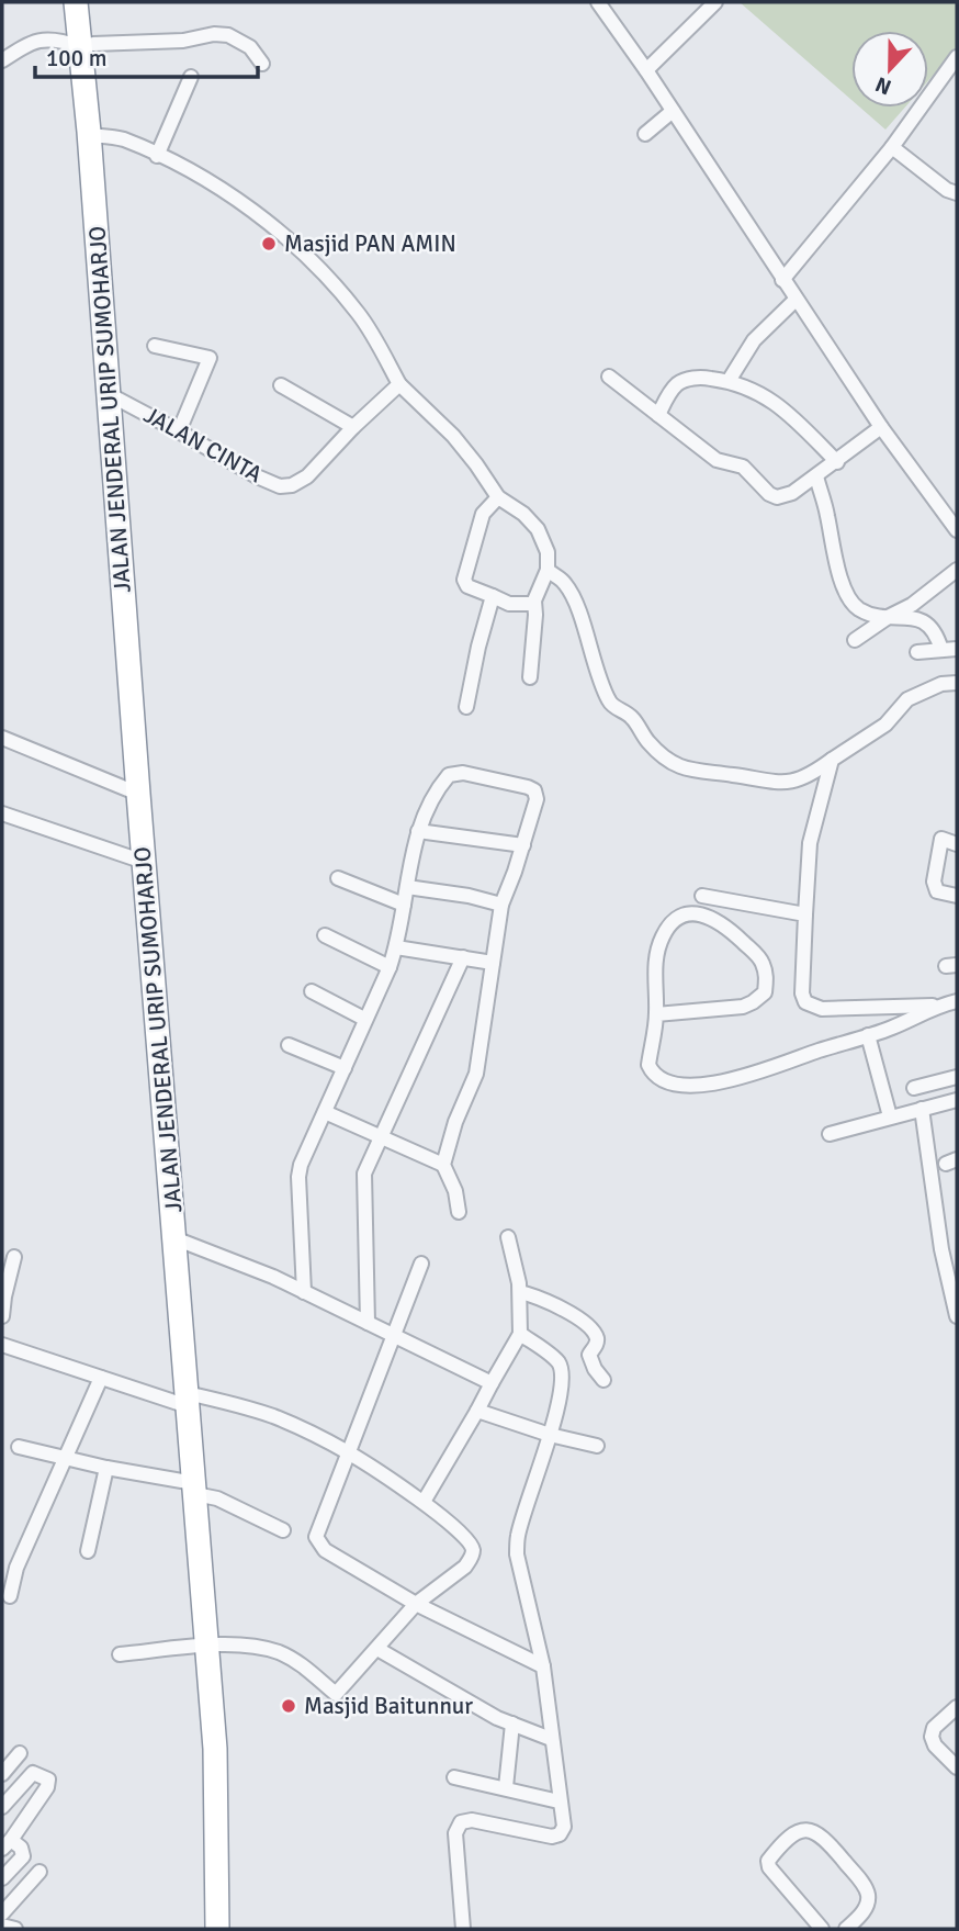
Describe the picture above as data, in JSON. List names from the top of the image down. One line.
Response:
{"streets":{"highway":["JALAN JENDERAL URIP SUMOHARJO"],"street":["JALAN CINTA"]},"crossings":[["JALAN JENDERAL URIP SUMOHARJO","JALAN CINTA"]],"places":["Masjid PAN AMIN","Masjid Baitunnur"],"scale_bar":"100 m","north":"bottom"}
